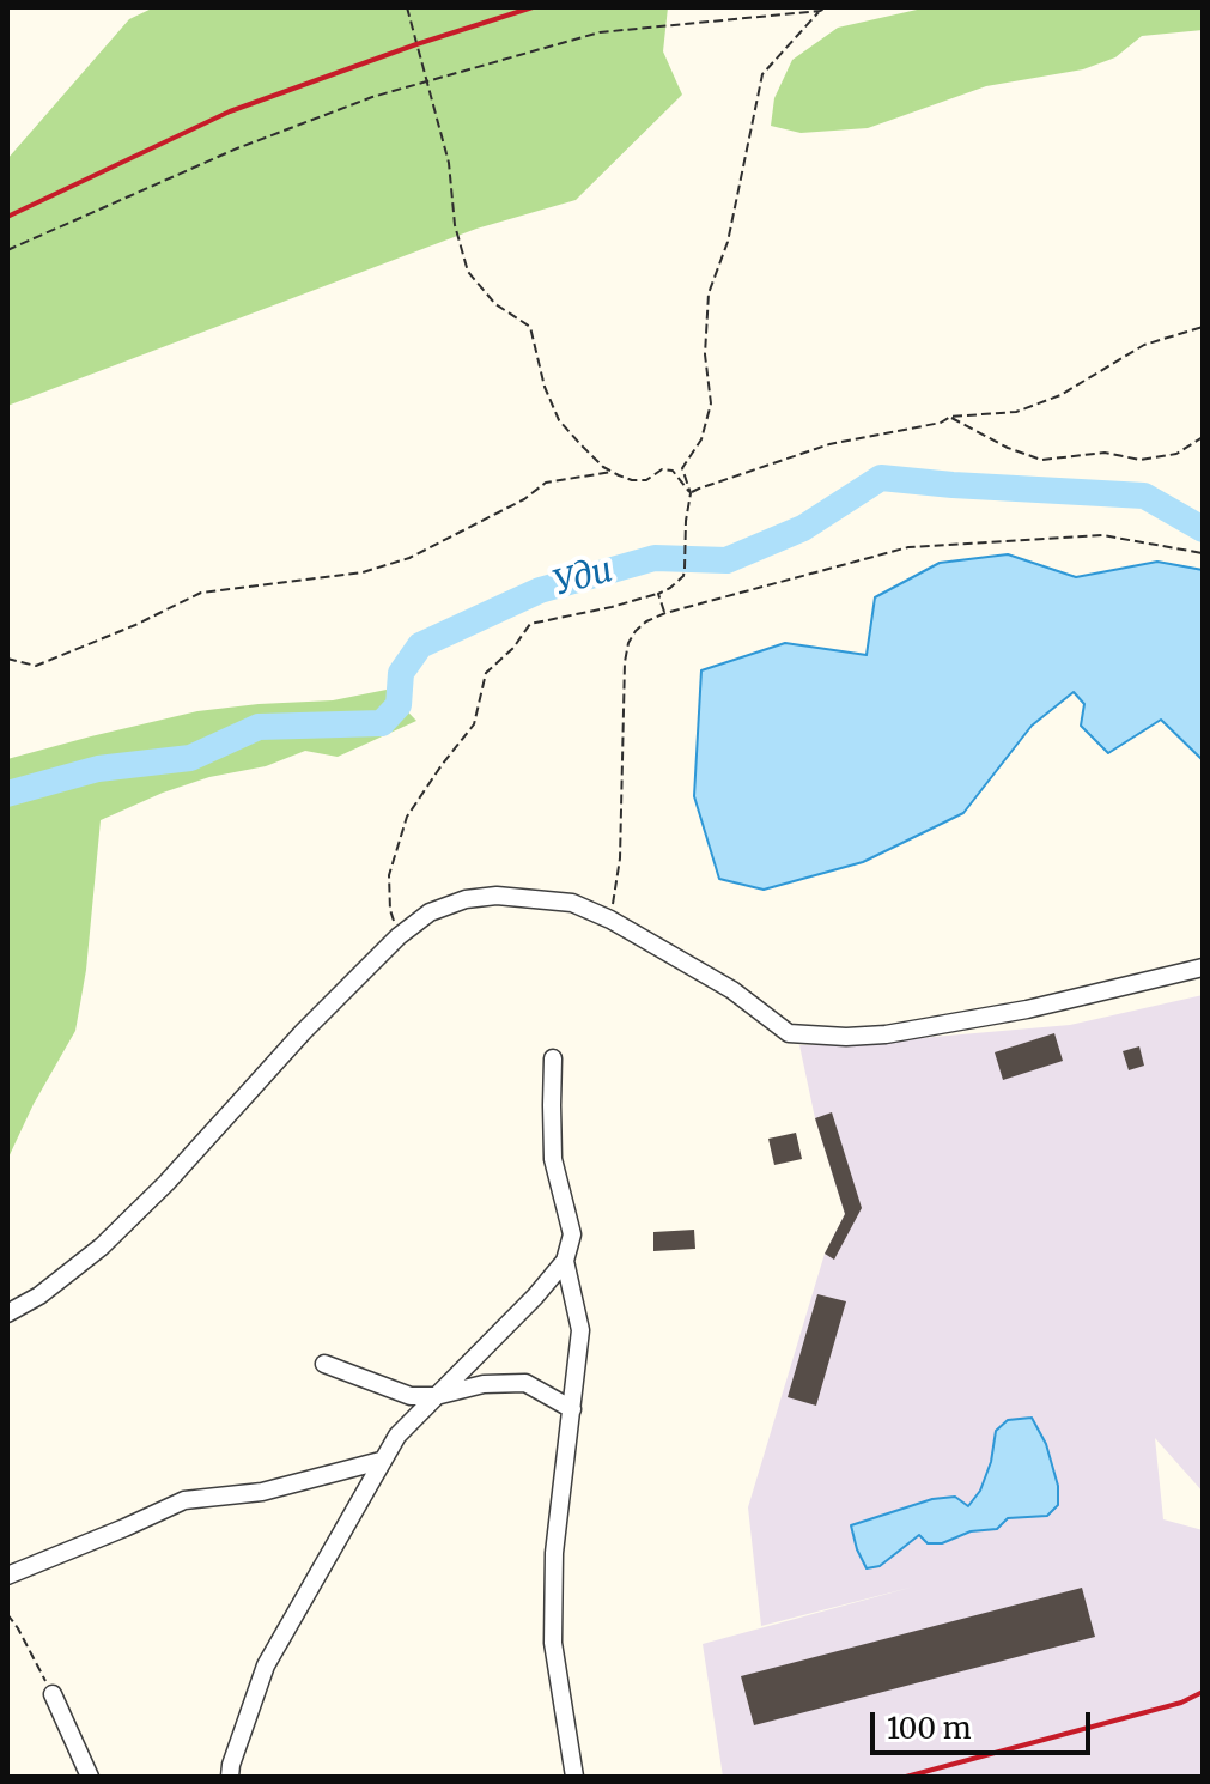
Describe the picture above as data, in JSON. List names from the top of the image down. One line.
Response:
{"water":["Уди"],"scale_bar":"100 m"}
